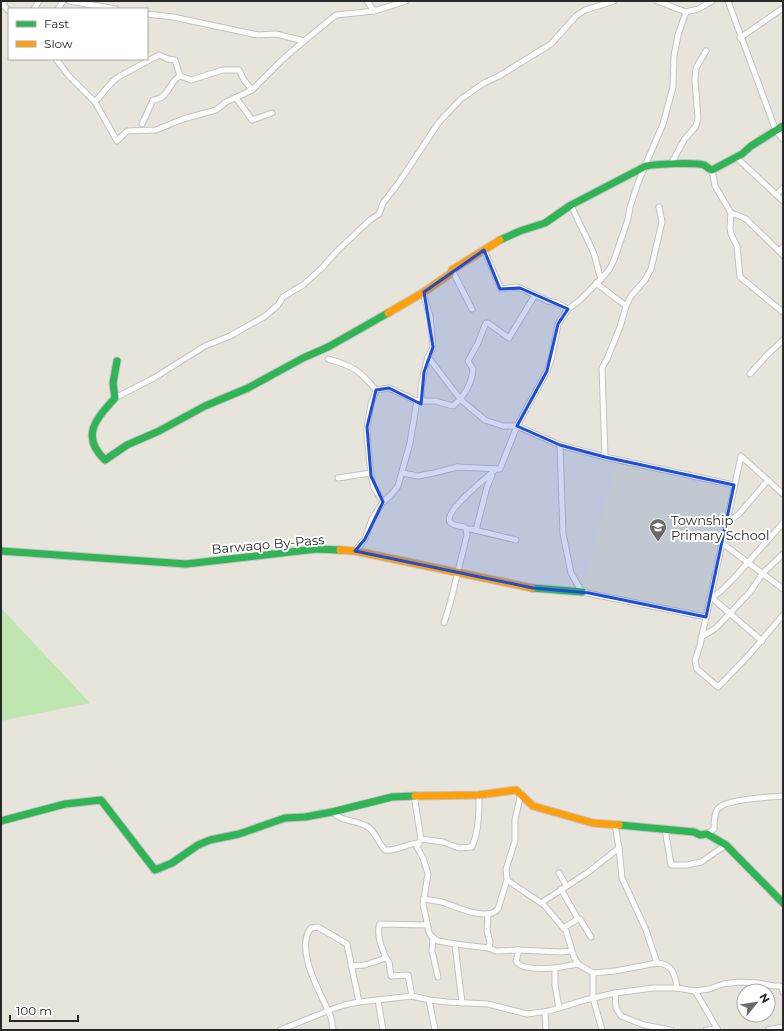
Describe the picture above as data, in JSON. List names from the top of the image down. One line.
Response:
{"streets":{"main road":["Barwaqo By-Pass"]},"places":{"school or university":["Township Primary School"]},"legend":["Fast","Slow"],"scale_bar":"100 m","north":"top right"}
